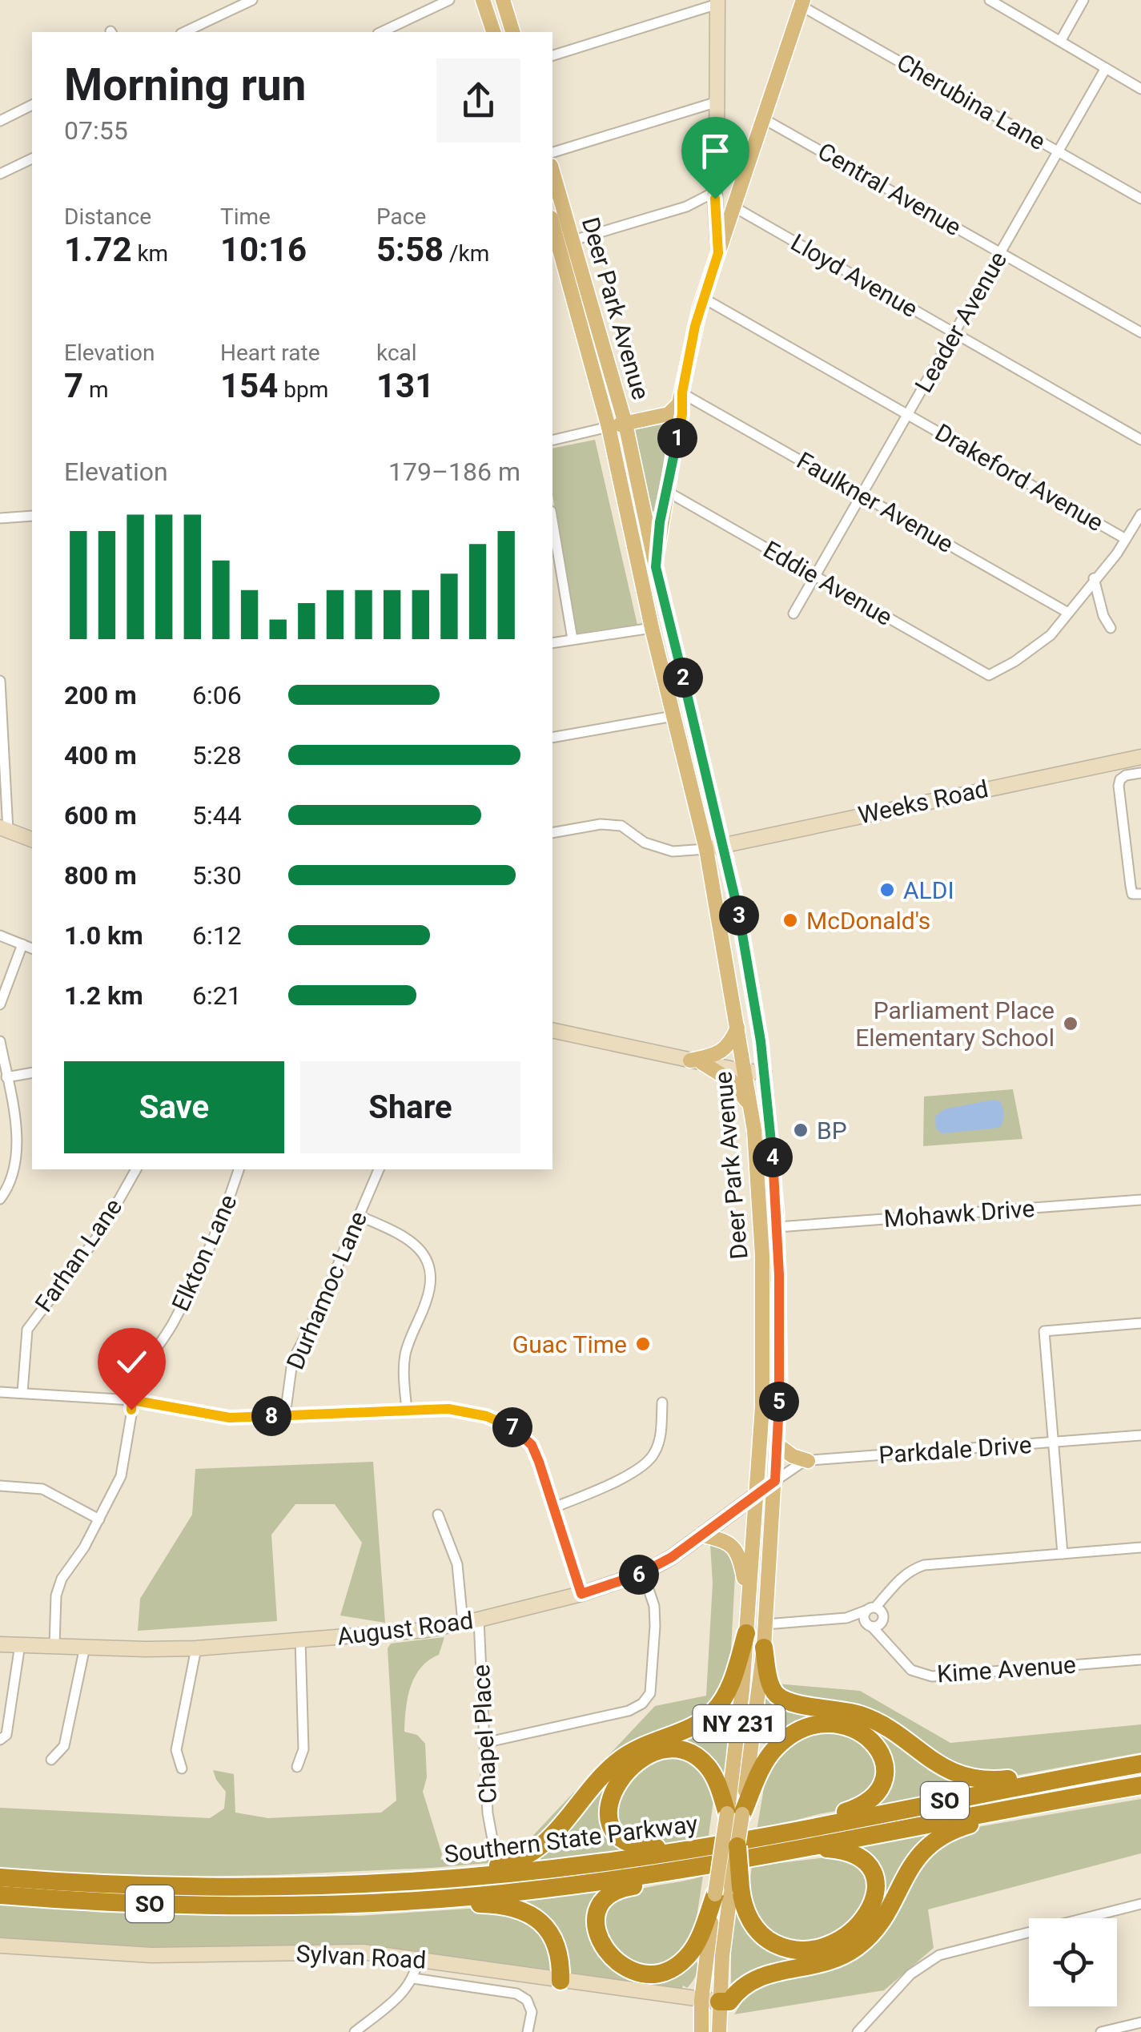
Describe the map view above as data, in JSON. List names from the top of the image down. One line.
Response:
{"streets":{"highway":["SO","Southern State Parkway"],"main road":["Deer Park Avenue","NY 231"],"street":["Cherubina Lane","Central Avenue","Lloyd Avenue","Leader Avenue","Drakeford Avenue","Faulkner Avenue","Eddie Avenue","Weeks Road","Mohawk Drive","Elkton Lane","Farhan Lane","Durhamoc Lane","Parkdale Drive","August Road","Kime Avenue","Chapel Place","Sylvan Road"]},"crossings":[["Cherubina Lane","Leader Avenue"],["Central Avenue","Leader Avenue"],["Lloyd Avenue","Leader Avenue"],["Deer Park Avenue","Weeks Road"],["Deer Park Avenue","Mohawk Drive"],["Deer Park Avenue","Parkdale Drive"],["Deer Park Avenue","August Road"],["Deer Park Avenue","Sylvan Road"],["Leader Avenue","Drakeford Avenue"],["Leader Avenue","Faulkner Avenue"],["Leader Avenue","Eddie Avenue"],["Faulkner Avenue","Eddie Avenue"],["Elkton Lane","August Road"],["Parkdale Drive","August Road"],["August Road","Chapel Place"]],"places":["ALDI","McDonald's","Parliament Place Elementary School","BP","Guac Time"],"page":{"heading":["Morning run","07:55"],"stats":[["Distance","1.72 km"],["Time","10:16"],["Pace","5:58 /km"],["Elevation","7 m"],["Heart rate","154 bpm"],["kcal","131"]],"pins":["1","2","3","4","5","8","7","6"],"chart":["Elevation","179–186 m"],"list":[{"name":"200 m","note":"6:06"},{"name":"400 m","note":"5:28"},{"name":"600 m","note":"5:44"},{"name":"800 m","note":"5:30"},{"name":"1.0 km","note":"6:12"},{"name":"1.2 km","note":"6:21"}],"buttons":["Save","Share"]}}
